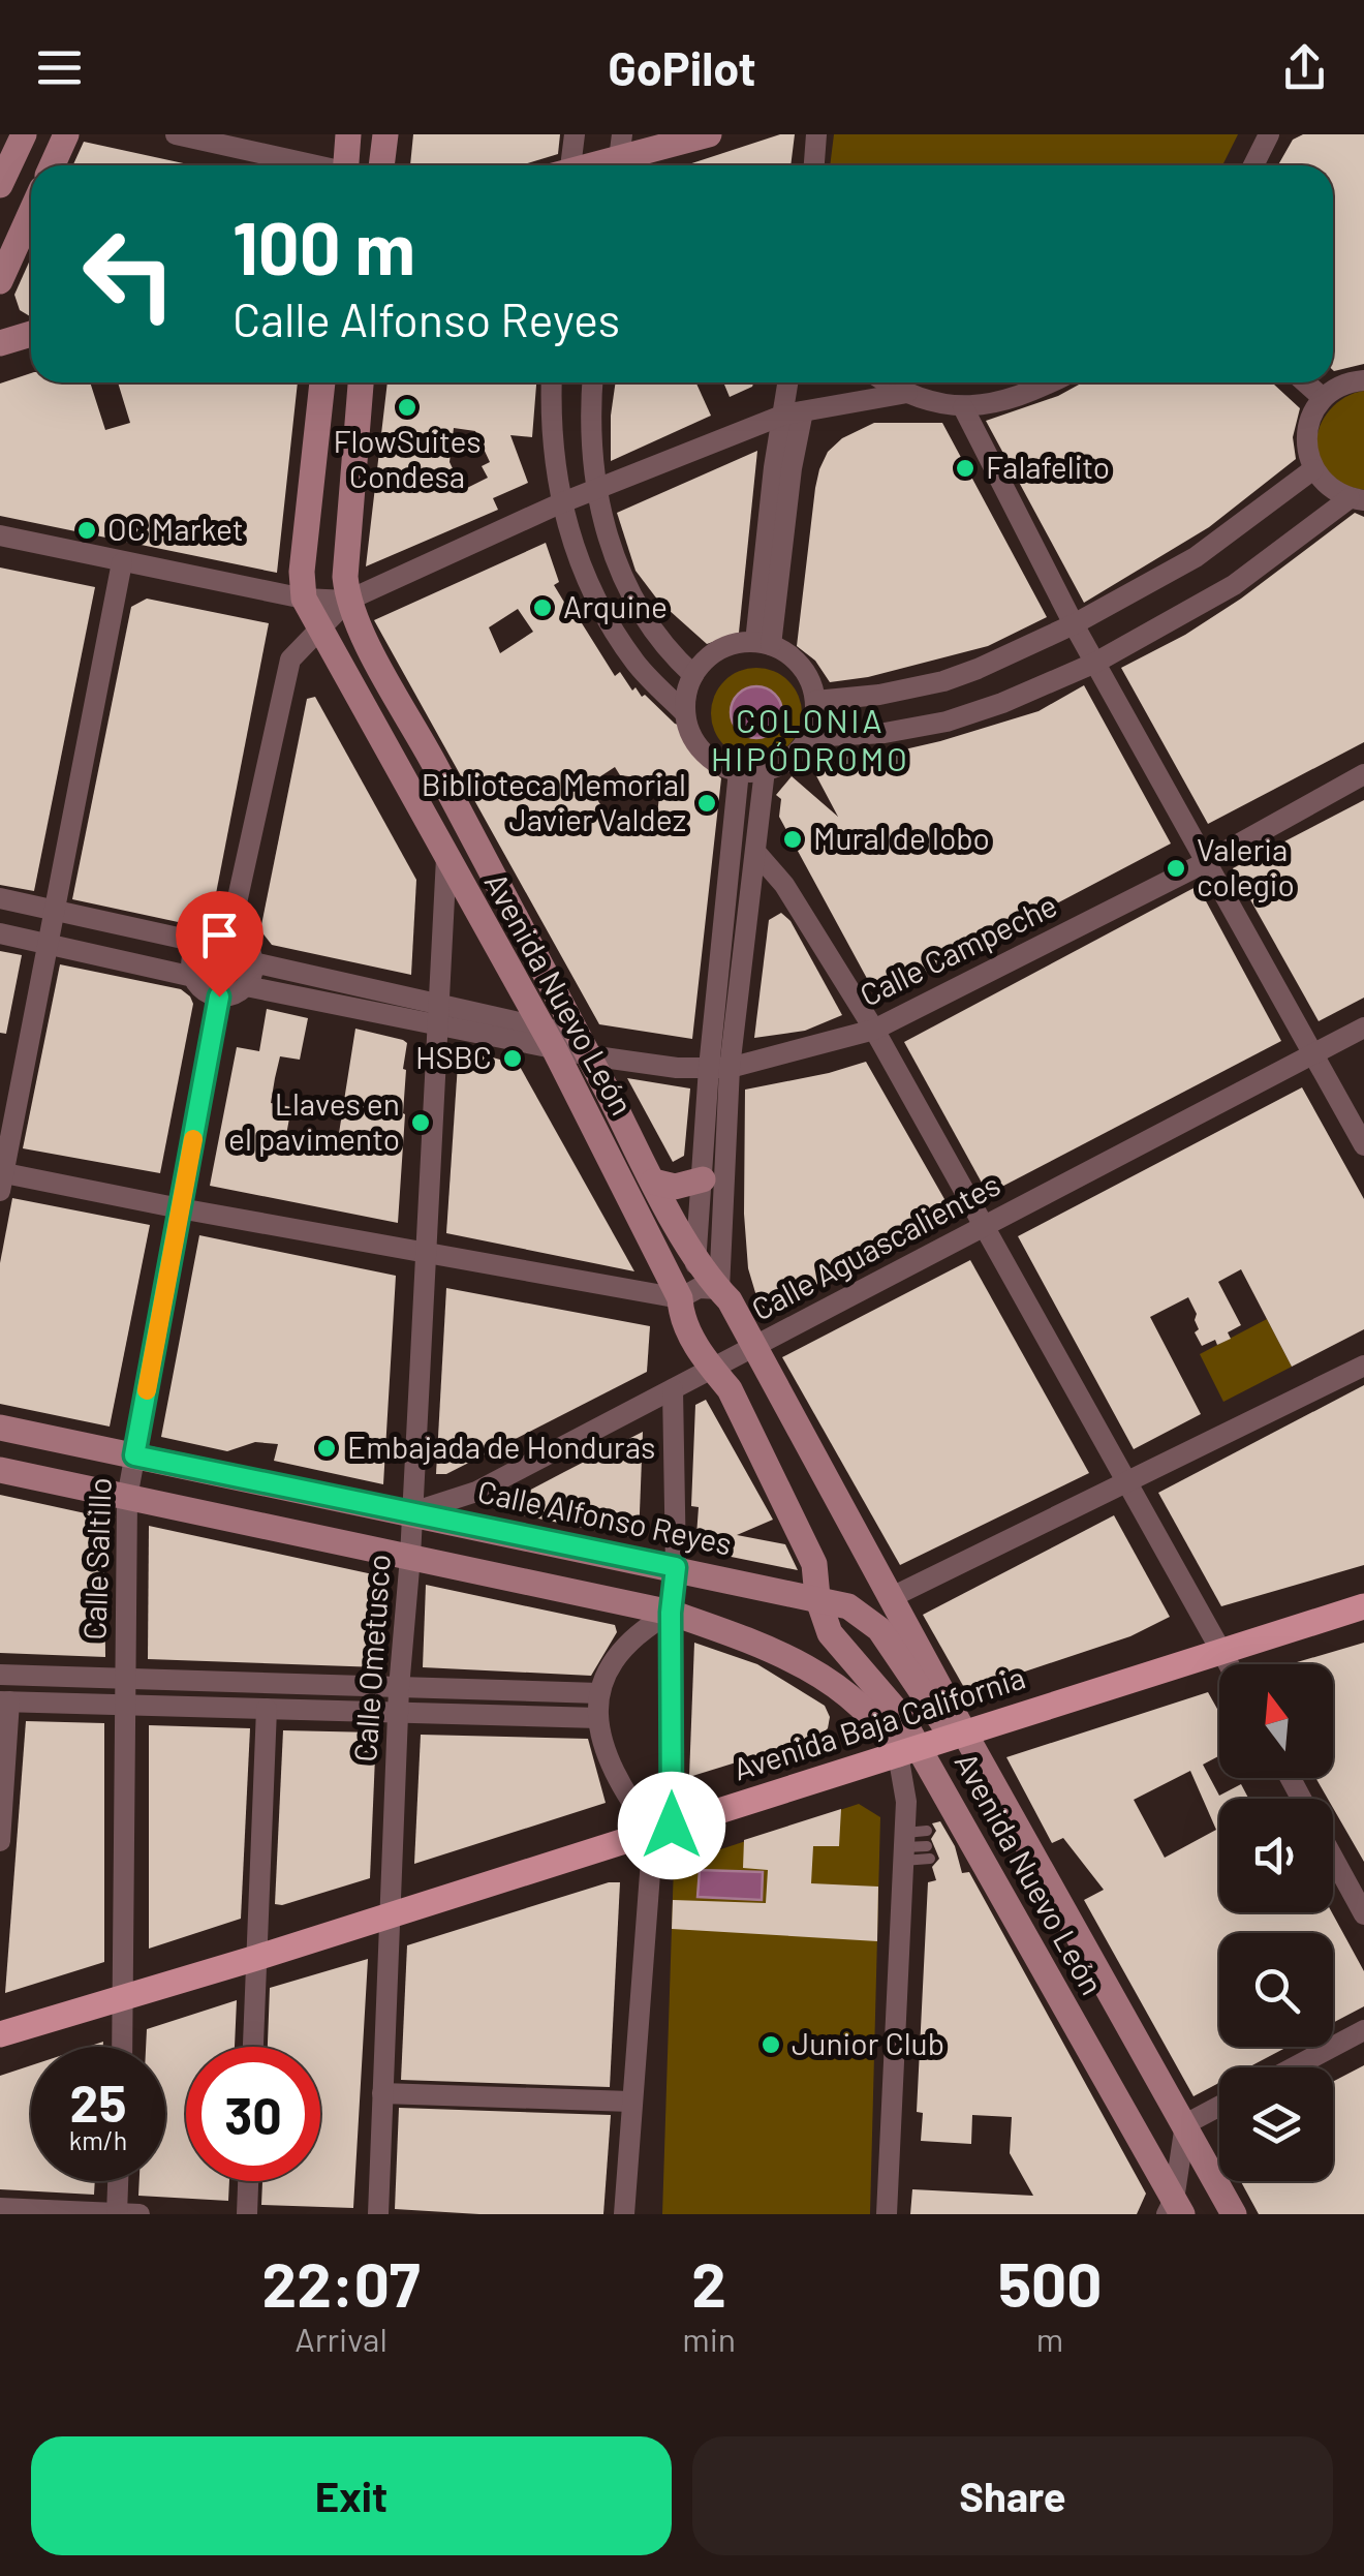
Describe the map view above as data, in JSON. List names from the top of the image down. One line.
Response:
{"streets":{"main road":["Avenida Nuevo León","Calle Alfonso Reyes","Avenida Baja California"],"street":["Calle Campeche","Calle Aguascalientes","Calle Saltillo","Calle Ometusco"]},"crossings":[["Calle Campeche","Avenida Nuevo León"],["Calle Campeche","Calle Saltillo"],["Calle Campeche","Calle Ometusco"],["Avenida Nuevo León","Calle Aguascalientes"],["Avenida Nuevo León","Calle Alfonso Reyes"],["Avenida Nuevo León","Calle Ometusco"],["Avenida Nuevo León","Avenida Baja California"],["Calle Aguascalientes","Calle Alfonso Reyes"],["Calle Aguascalientes","Calle Ometusco"],["Calle Alfonso Reyes","Calle Saltillo"],["Calle Alfonso Reyes","Calle Ometusco"],["Calle Alfonso Reyes","Avenida Baja California"],["Calle Saltillo","Avenida Baja California"],["Calle Ometusco","Avenida Baja California"]],"districts":["COLONIA HIPÓDROMO"],"places":["FlowSuites Condesa","Falafelito","OC Market","Arquine","Biblioteca Memorial Javier Valdez","Mural de lobo","Valeria colegio","HSBC","Llaves en el pavimento","Embajada de Honduras","Junior Club"],"north":"top","page":{"header":"GoPilot","turn":["100 m","Calle Alfonso Reyes"],"speed":"25 km/h","limit":"30","eta":["22:07","Arrival","2","min","500","m"],"buttons":["Exit","Share"]}}
